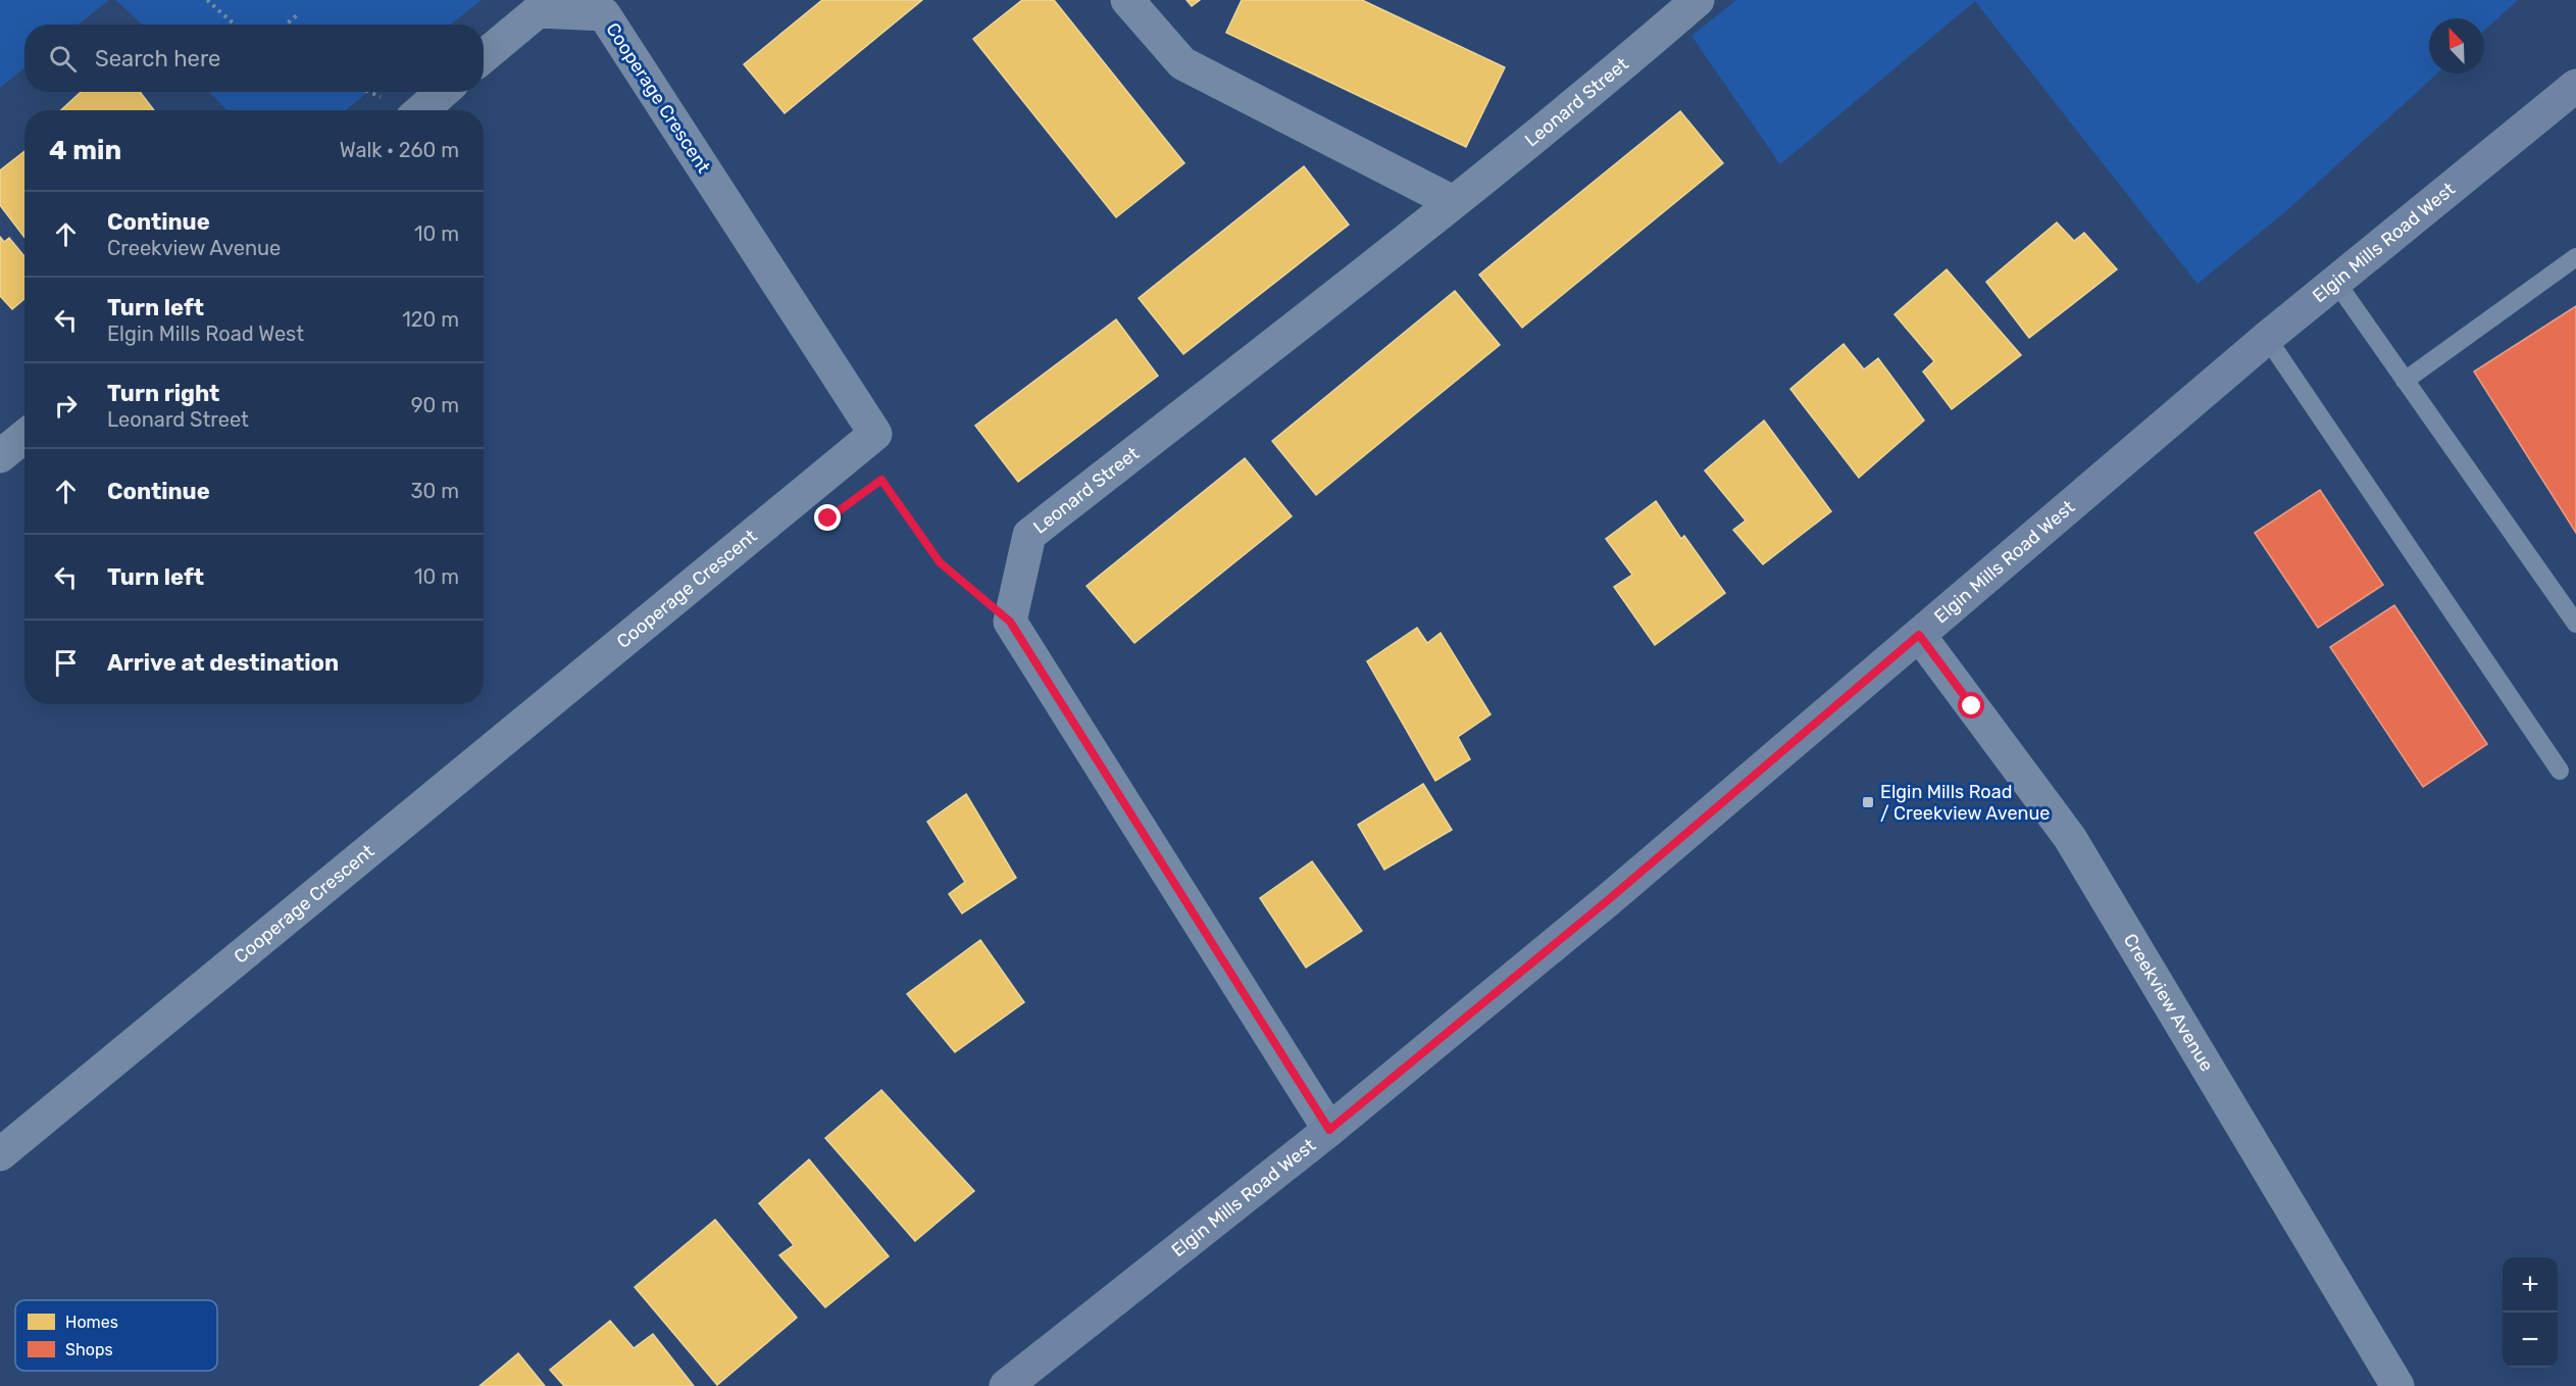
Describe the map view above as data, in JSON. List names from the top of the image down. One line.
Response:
{"streets":{"main road":["Elgin Mills Road West"],"street":["Cooperage Crescent","Leonard Street","Creekview Avenue"]},"crossings":[["Elgin Mills Road West","Creekview Avenue"]],"places":{"transit":["Elgin Mills Road / Creekview Avenue"]},"legend":["Homes","Shops"],"north":"top left","page":{"search":"Search here","heading":["4 min","Walk · 260 m"],"list":[["Continue","Creekview Avenue","10 m"],["Turn left","Elgin Mills Road West","120 m"],["Turn right","Leonard Street","90 m"],["Continue","30 m"],["Turn left","10 m"],"Arrive at destination"],"map_buttons":["+","−"]}}
